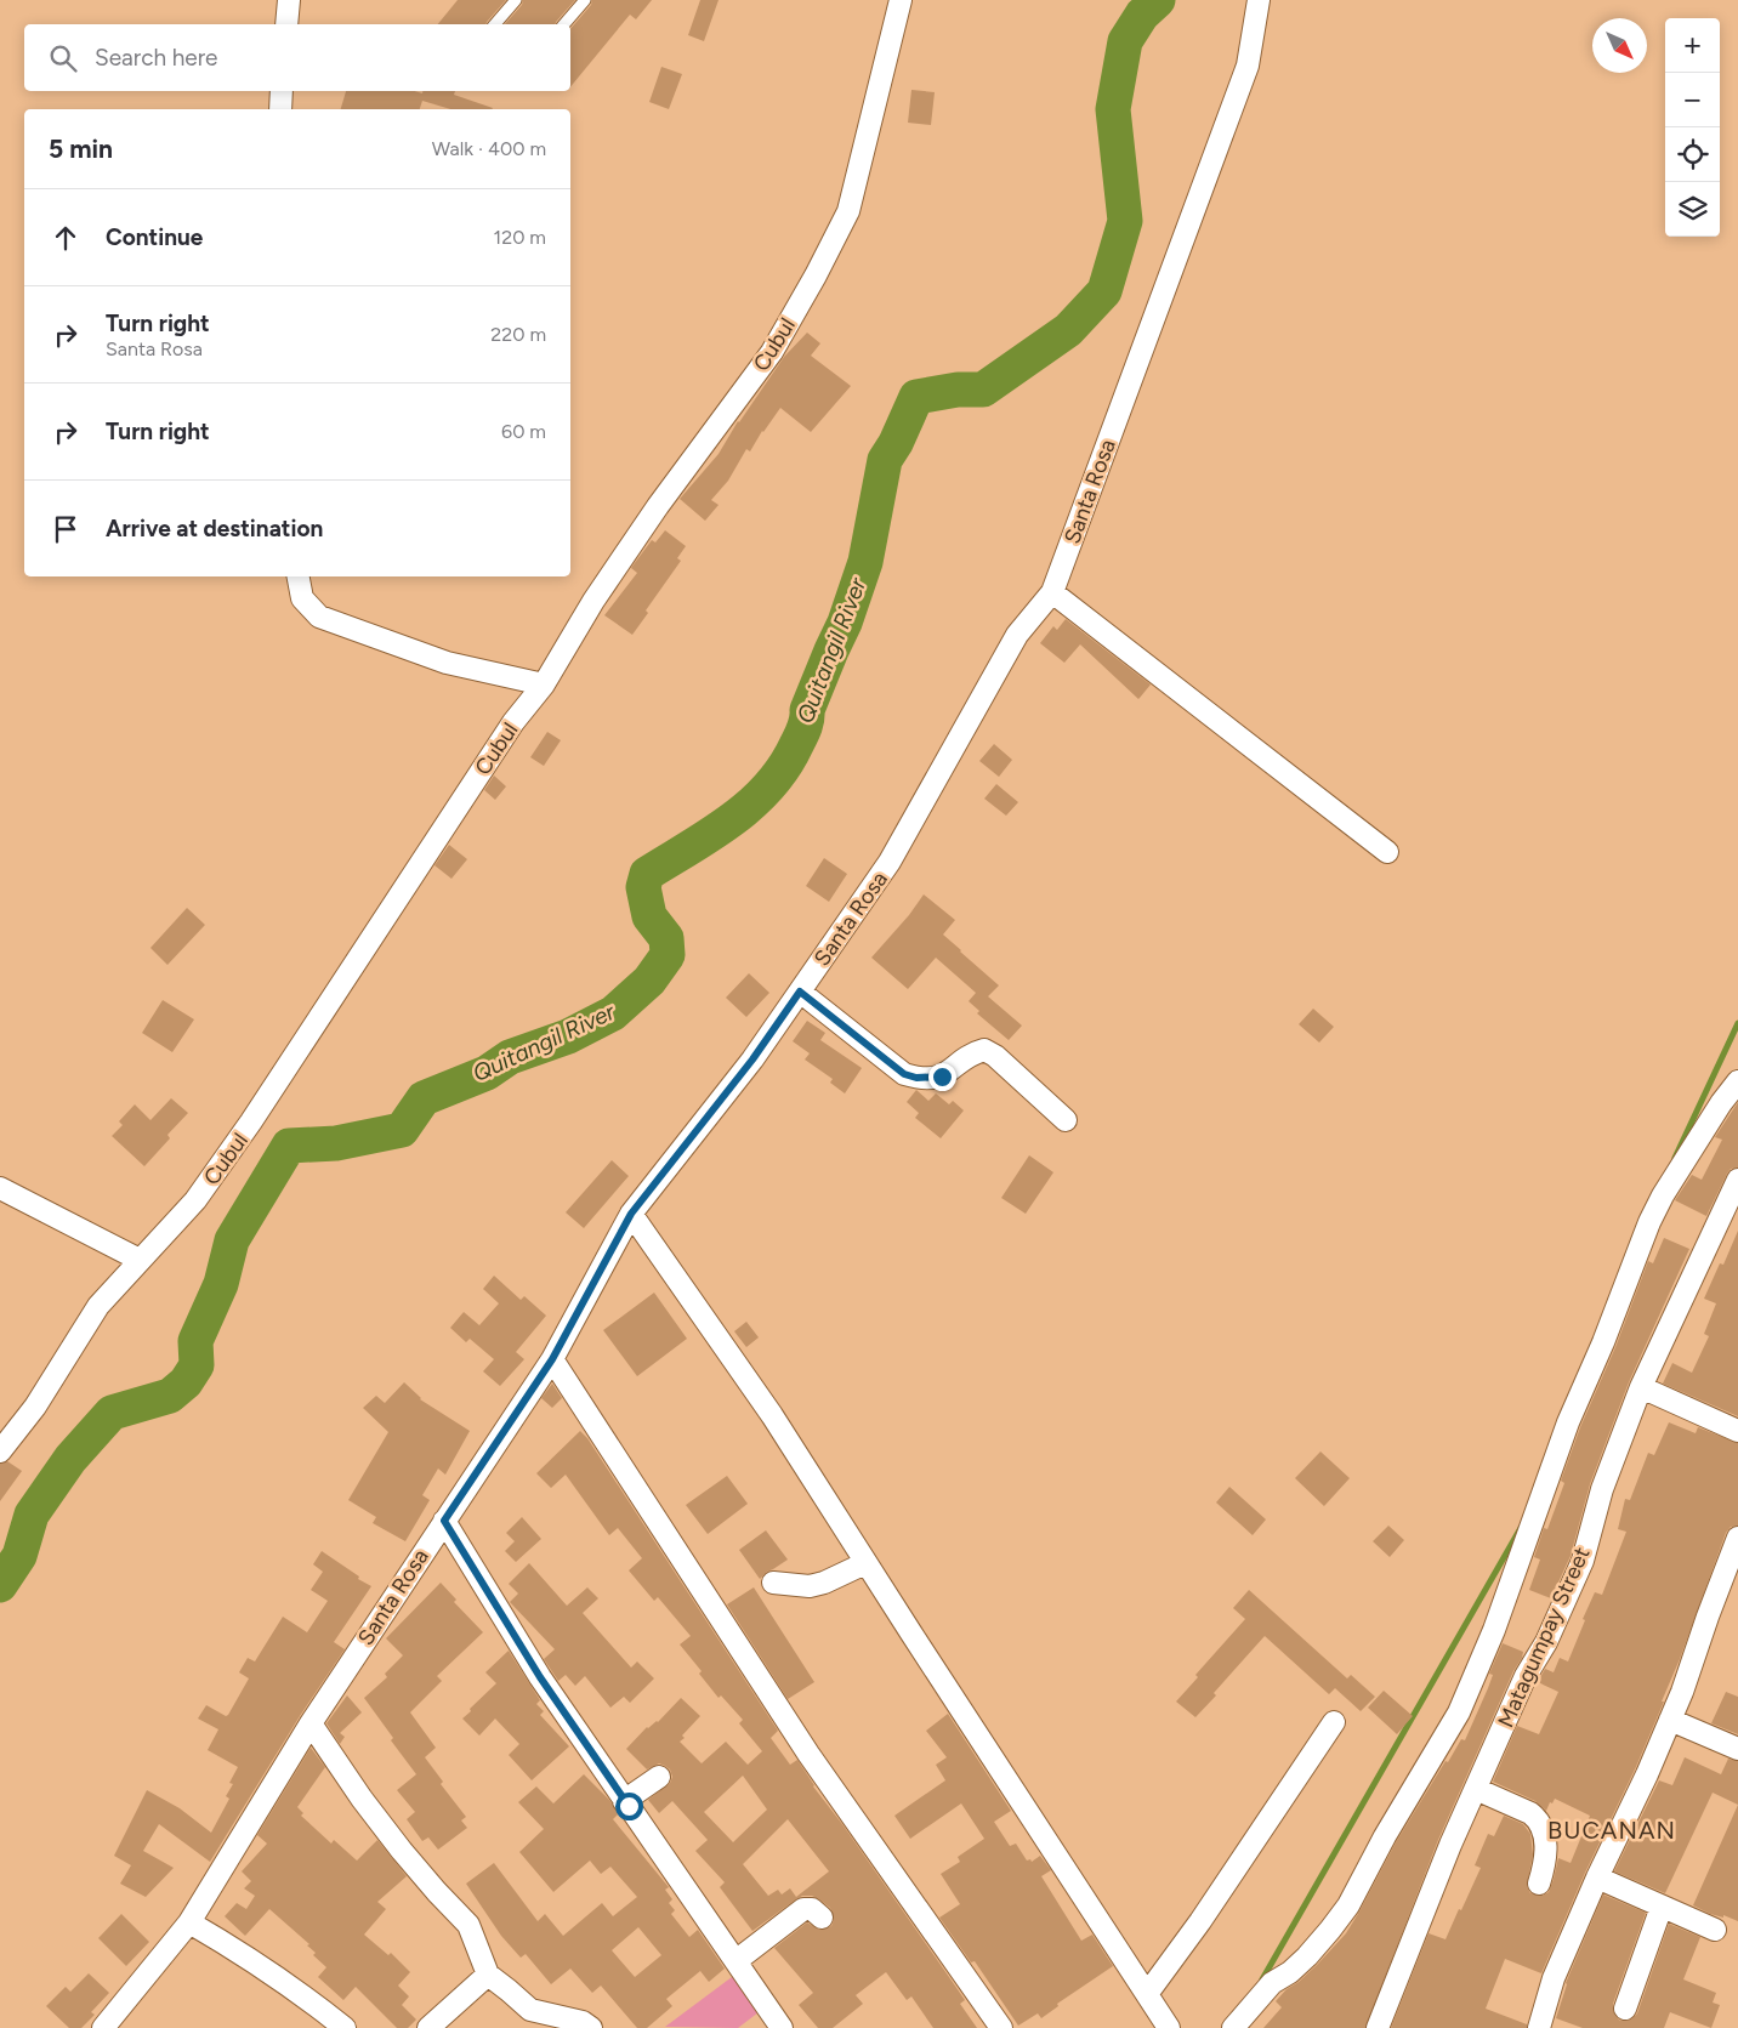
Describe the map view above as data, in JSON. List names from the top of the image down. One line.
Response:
{"streets":{"street":["Cubul","Santa Rosa","Matagumpay Street"]},"districts":["BUCANAN"],"water":["Quitangil River"],"north":"bottom right","page":{"map_buttons":["+","−"],"search":"Search here","heading":["5 min","Walk · 400 m"],"list":[["Continue","120 m"],["Turn right","Santa Rosa","220 m"],["Turn right","60 m"],"Arrive at destination"]}}
